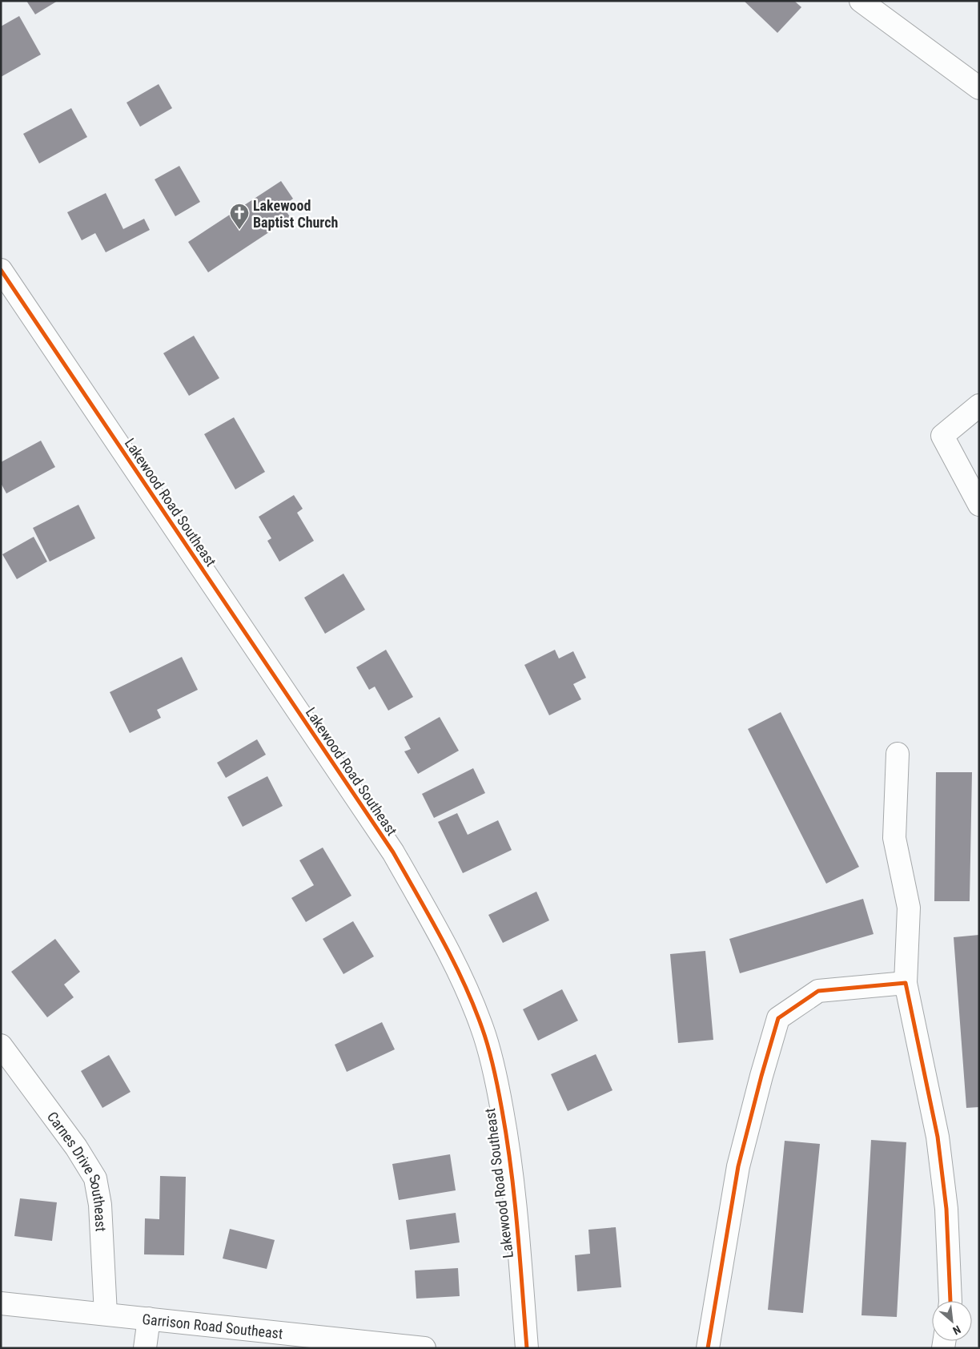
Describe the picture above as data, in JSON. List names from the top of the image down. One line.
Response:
{"streets":{"street":["Lakewood Road Southeast","Carnes Drive Southeast","Garrison Road Southeast"]},"crossings":[["Carnes Drive Southeast","Garrison Road Southeast"]],"places":{"church":["Lakewood Baptist Church"]},"north":"bottom right"}
